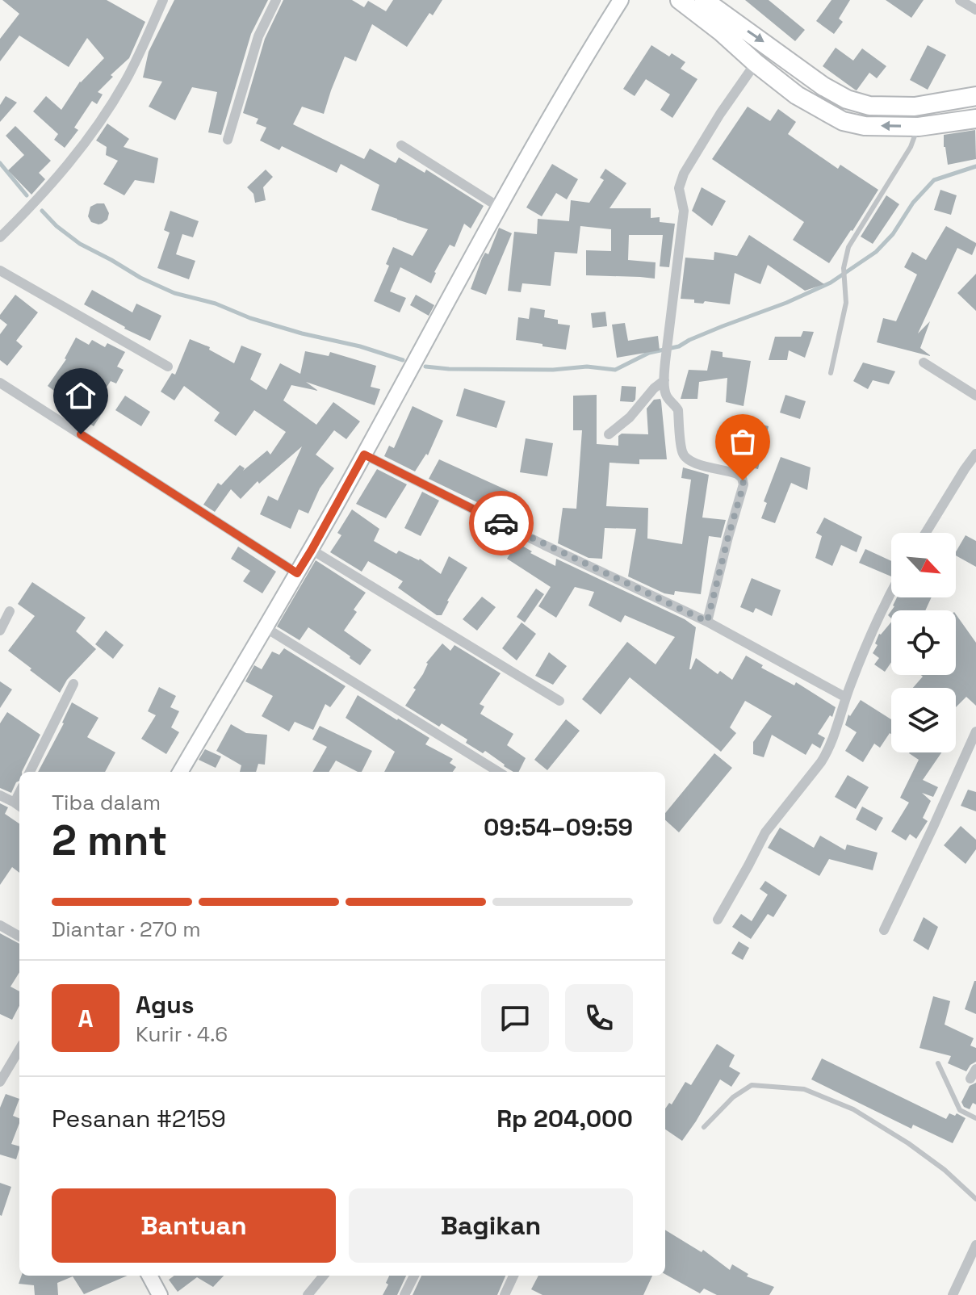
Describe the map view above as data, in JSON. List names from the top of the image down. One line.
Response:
{"north":"bottom right","page":{"heading":["2 mnt","Tiba dalam","09:54–09:59"],"panel":["Agus","Kurir · 4.6","Pesanan #2159","Rp 204,000"],"bar":"Diantar · 270 m","round":"A","buttons":["Bantuan","Bagikan"]}}
